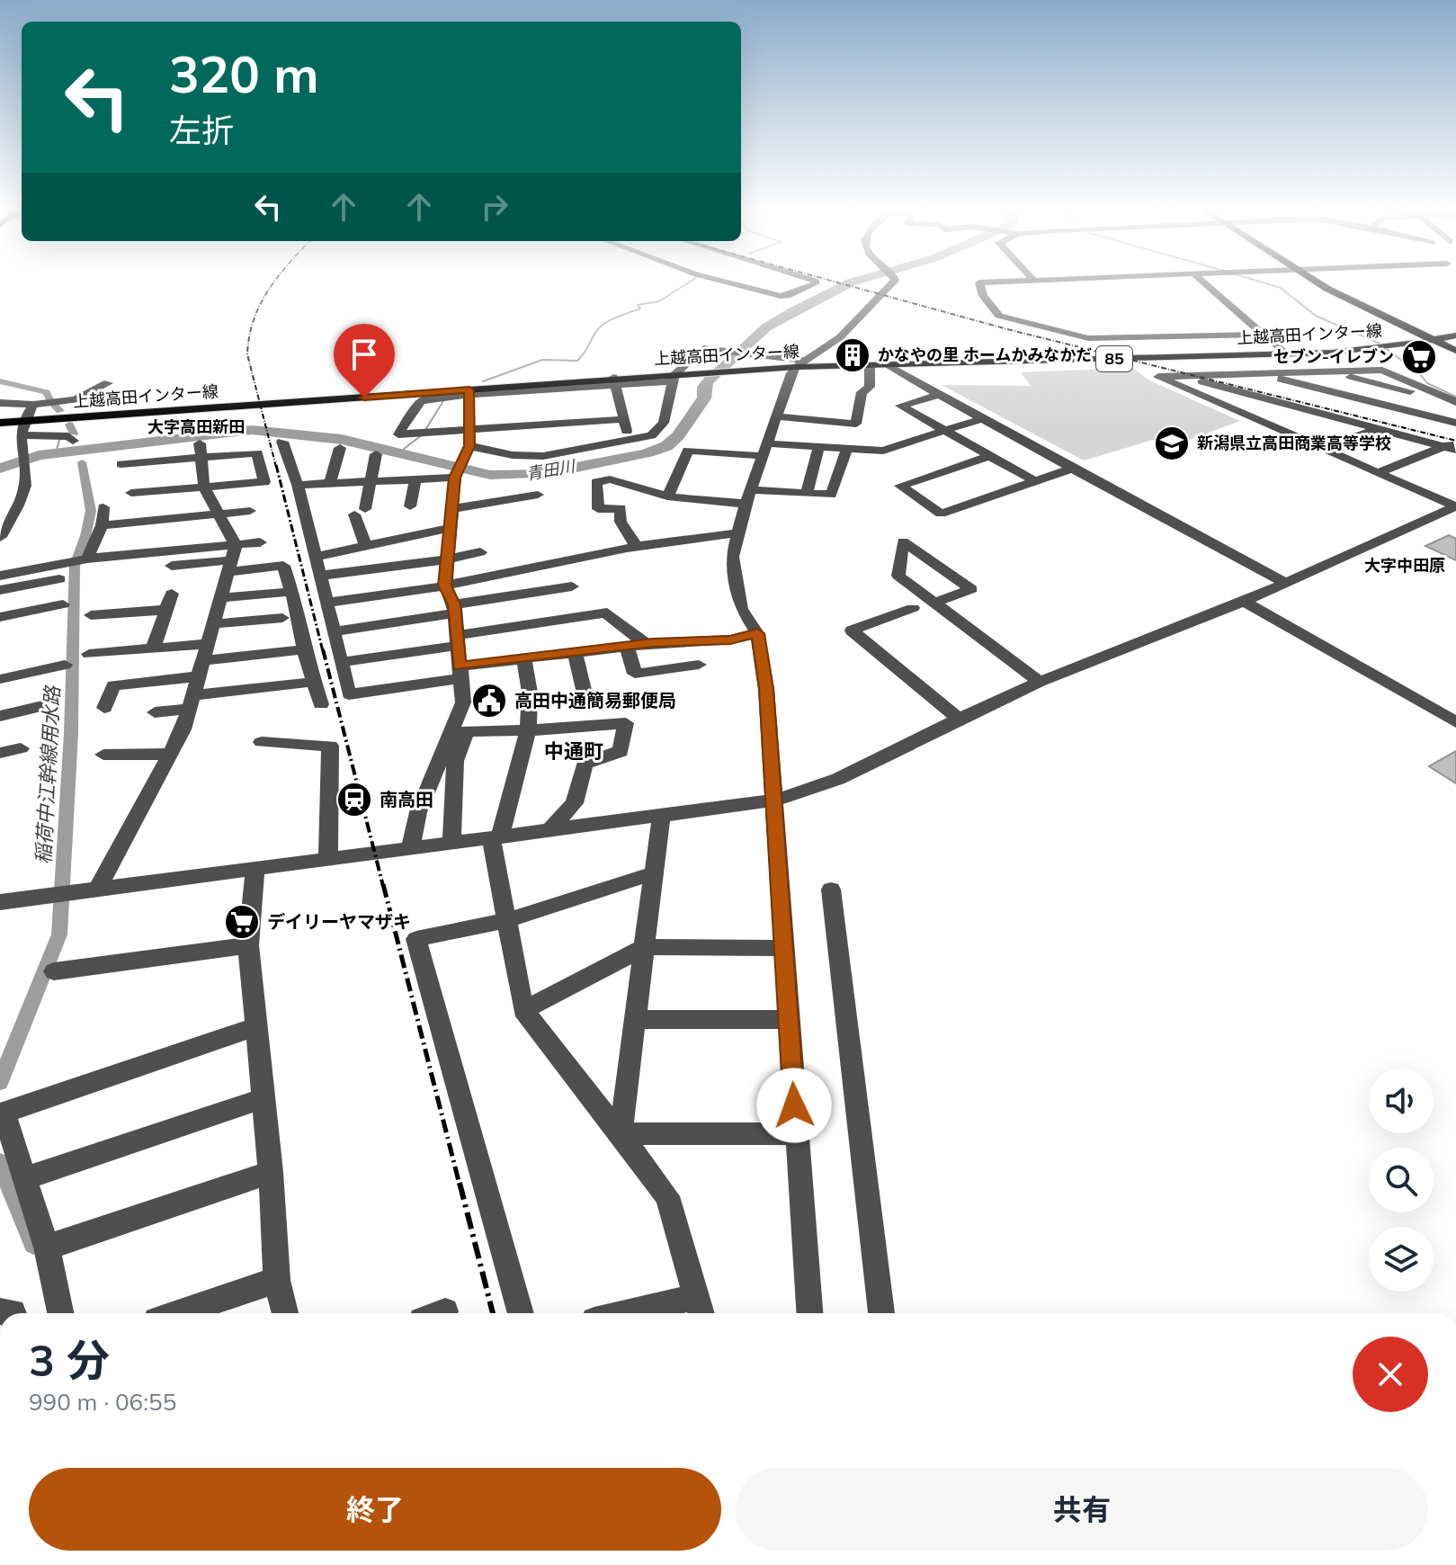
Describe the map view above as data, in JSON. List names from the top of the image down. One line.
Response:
{"streets":{"main road":["上越高田インター線","85"]},"districts":["大字高田新田","大字中田原","中通町"],"water":["青田川","稲荷中江幹線用水路"],"places":{"building":["かなやの里 ホームかみなかだ"],"supermarket":["セブン-イレブン","デイリーヤマザキ"],"school or university":["新潟県立高田商業高等学校"],"public building":["高田中通簡易郵便局"],"station":["南高田"]},"page":{"turn":["320 m","左折"],"heading":["3 分","990 m · 06:55"],"buttons":["終了","共有"]}}
